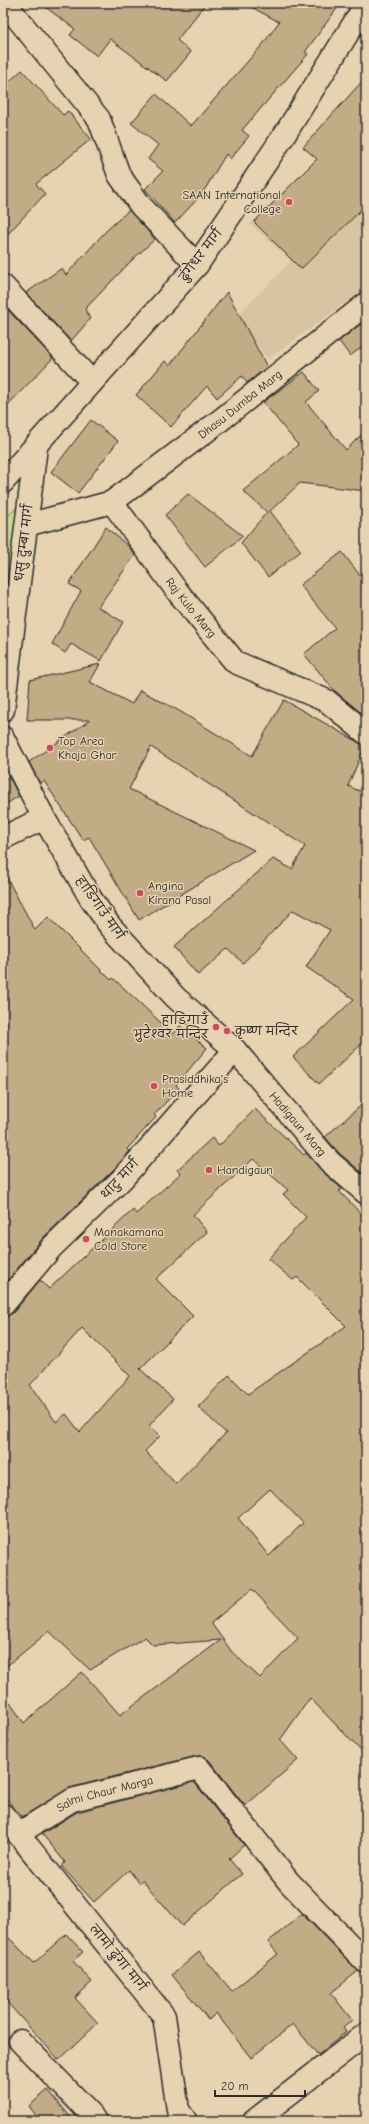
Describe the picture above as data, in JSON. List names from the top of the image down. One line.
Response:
{"streets":{"street":["ढुंगेधर मार्ग","Dhasu Dumba Marg","धसु दुम्बा मार्ग","Raj Kulo Marg","हाडिगाउँ मार्ग","Hadigaun Marg","थाटु मार्ग","Salmi Chaur Marga","लामो ढुंगा मार्ग"]},"crossings":[["ढुंगेधर मार्ग","धसु दुम्बा मार्ग"],["Dhasu Dumba Marg","Raj Kulo Marg"],["हाडिगाउँ मार्ग","Hadigaun Marg"],["हाडिगाउँ मार्ग","थाटु मार्ग"],["Hadigaun Marg","थाटु मार्ग"],["Salmi Chaur Marga","लामो ढुंगा मार्ग"]],"places":["SAAN International College","Top Area Khaja Ghar","Angina Kirana Pasal","हाडिगाउँ भुटेश्वर मन्दिर","कृष्ण मन्दिर","Prasiddhika's Home","Handigaun","Manakamana Cold Store"],"scale_bar":"20 m"}
